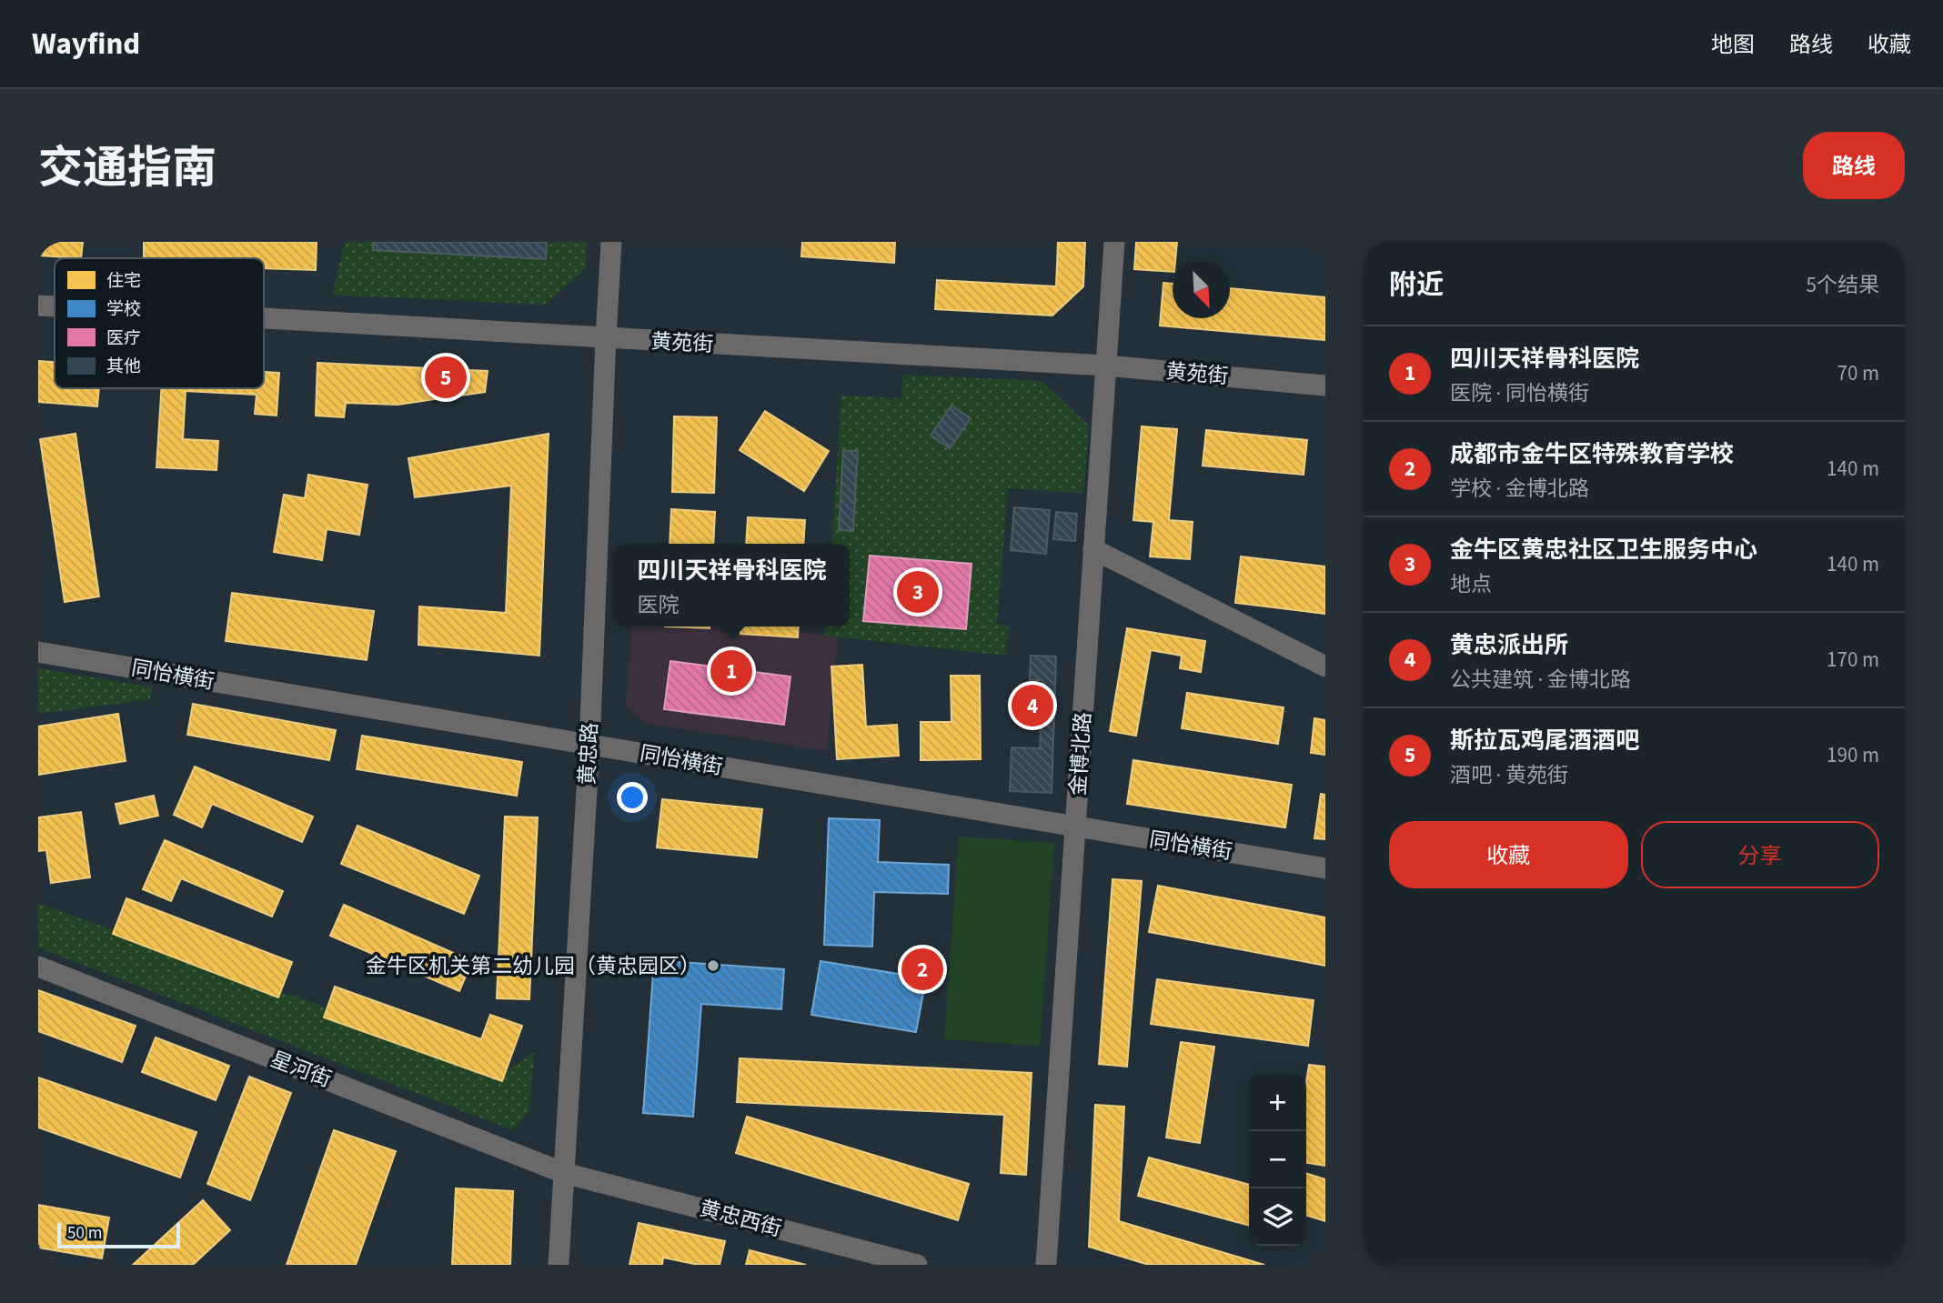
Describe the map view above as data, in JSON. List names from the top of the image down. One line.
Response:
{"streets":{"street":["黄苑街","同怡横街","黄忠路","金博北路","星河街","黄忠西街"]},"crossings":[["黄苑街","黄忠路"],["黄苑街","金博北路"],["同怡横街","黄忠路"],["同怡横街","金博北路"],["黄忠路","星河街"],["黄忠路","黄忠西街"],["星河街","黄忠西街"]],"places":["金牛区机关第二幼儿园（黄忠园区）"],"legend":["住宅","学校","医疗","其他"],"scale_bar":"50 m","north":"bottom right","page":{"header":"Wayfind","nav":["地图","路线","收藏"],"title":"交通指南","buttons":["路线",["收藏","分享"]],"heading":["附近","5个结果"],"list":[{"mark":"1","name":"四川天祥骨科医院","note":"医院 · 同怡横街","value":"70 m"},{"mark":"2","name":"成都市金牛区特殊教育学校","note":"学校 · 金博北路","value":"140 m"},{"mark":"3","name":"金牛区黄忠社区卫生服务中心","note":"地点","value":"140 m"},{"mark":"4","name":"黄忠派出所","note":"公共建筑 · 金博北路","value":"170 m"},{"mark":"5","name":"斯拉瓦鸡尾酒酒吧","note":"酒吧 · 黄苑街","value":"190 m"}],"pins":["5","3","1","4","2"],"popup":["四川天祥骨科医院","医院"],"map_buttons":["+","−"],"scale":"50 m"}}
